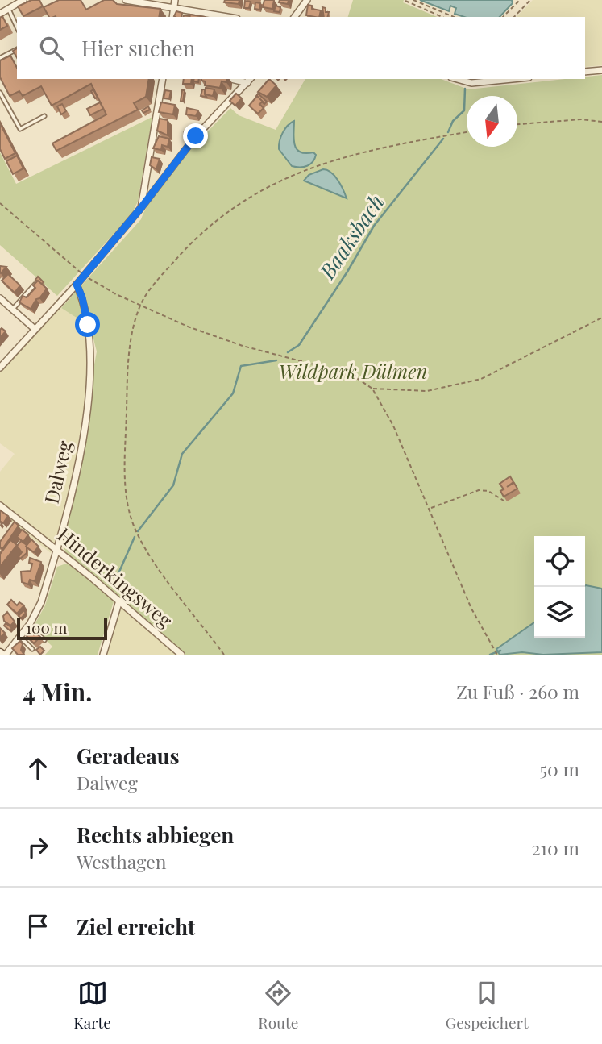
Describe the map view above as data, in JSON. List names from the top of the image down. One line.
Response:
{"streets":{"street":["Dalweg","Hinderkingsweg"]},"crossings":[["Dalweg","Hinderkingsweg"]],"water":["Baaksbach"],"parks":["Wildpark Dülmen"],"scale_bar":"100 m","north":"bottom","page":{"search":"Hier suchen","scale":"100 m","heading":["4 Min.","Zu Fuß · 260 m"],"list":[["Geradeaus","Dalweg","50 m"],["Rechts abbiegen","Westhagen","210 m"],"Ziel erreicht"],"nav":["Karte","Route","Gespeichert"]}}
